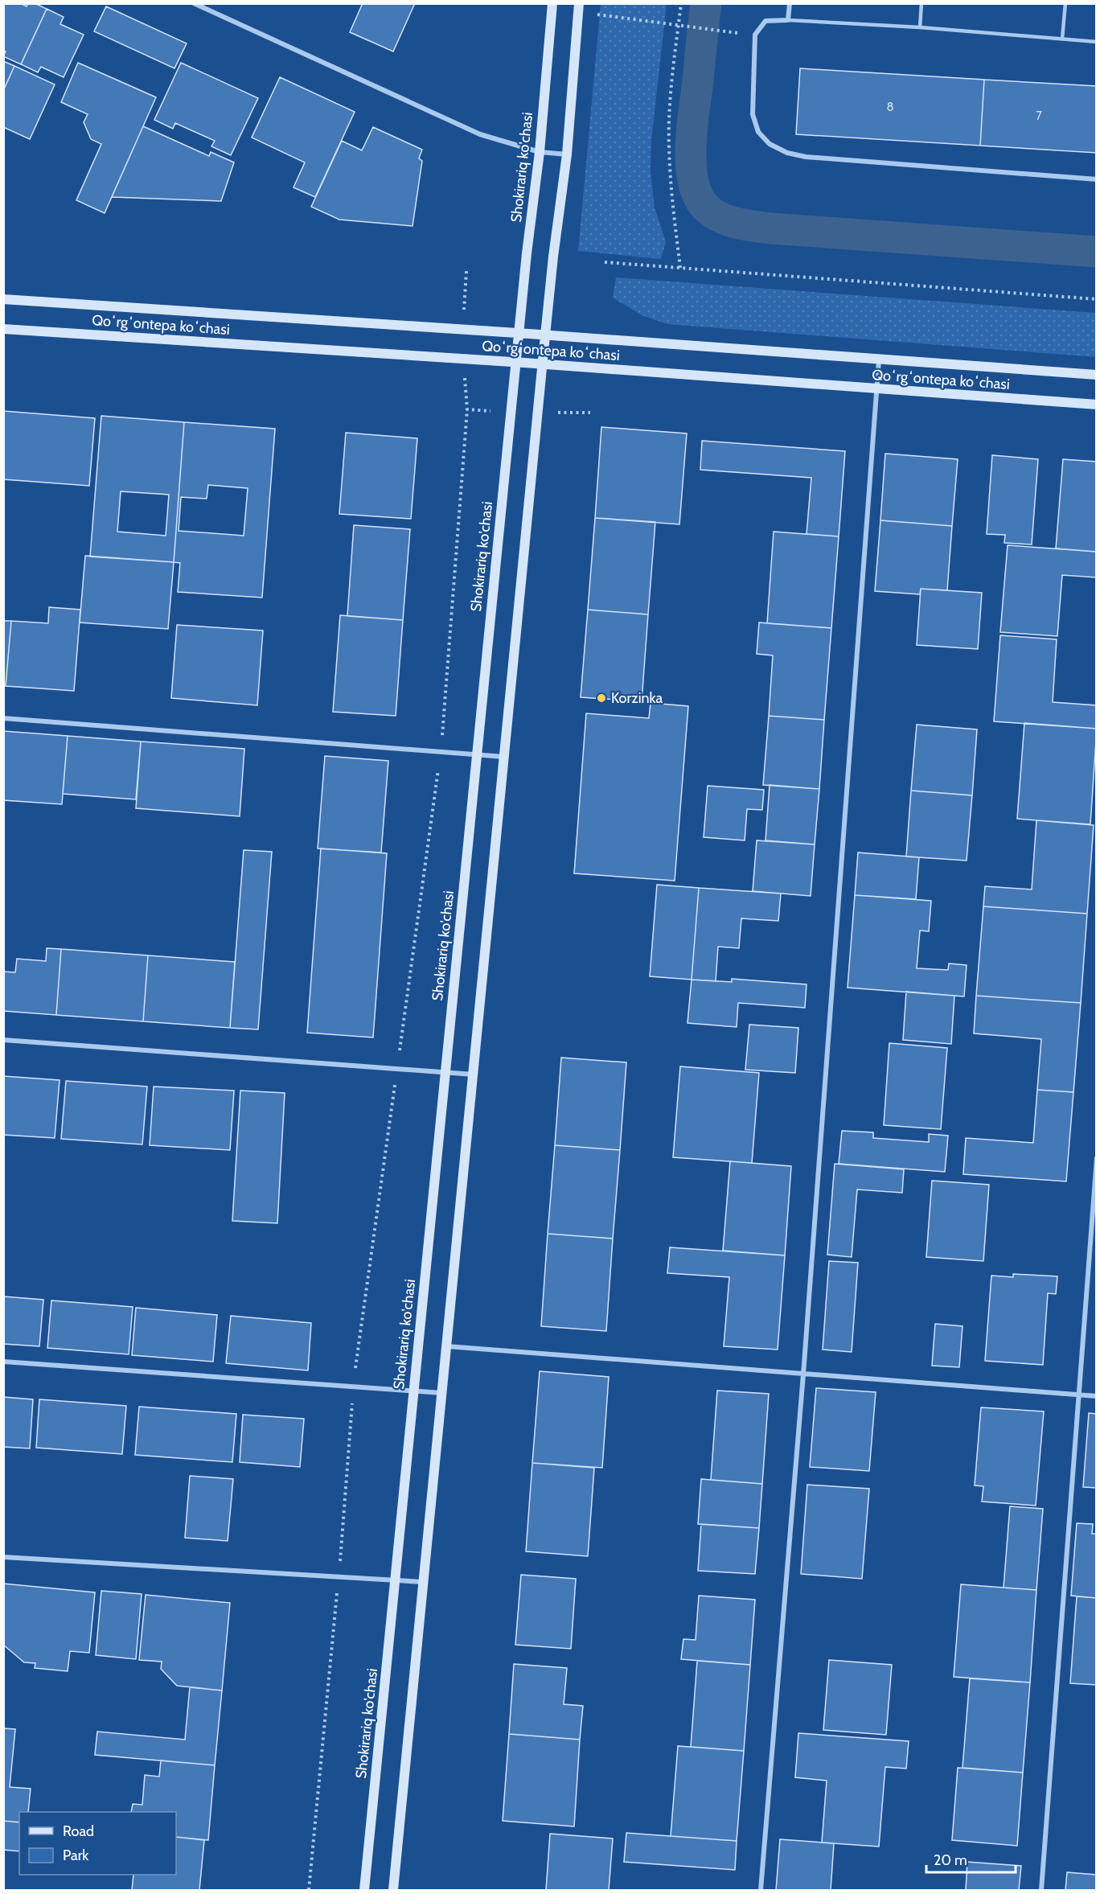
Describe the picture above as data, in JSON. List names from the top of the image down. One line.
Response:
{"streets":{"main road":["Shokirariq ko'chasi","Qoʻrgʻontepa koʻchasi"]},"crossings":[["Shokirariq ko'chasi","Qoʻrgʻontepa koʻchasi"]],"places":["Korzinka"],"house_numbers":["8","7"],"legend":["Road","Park"],"scale_bar":"20 m"}
